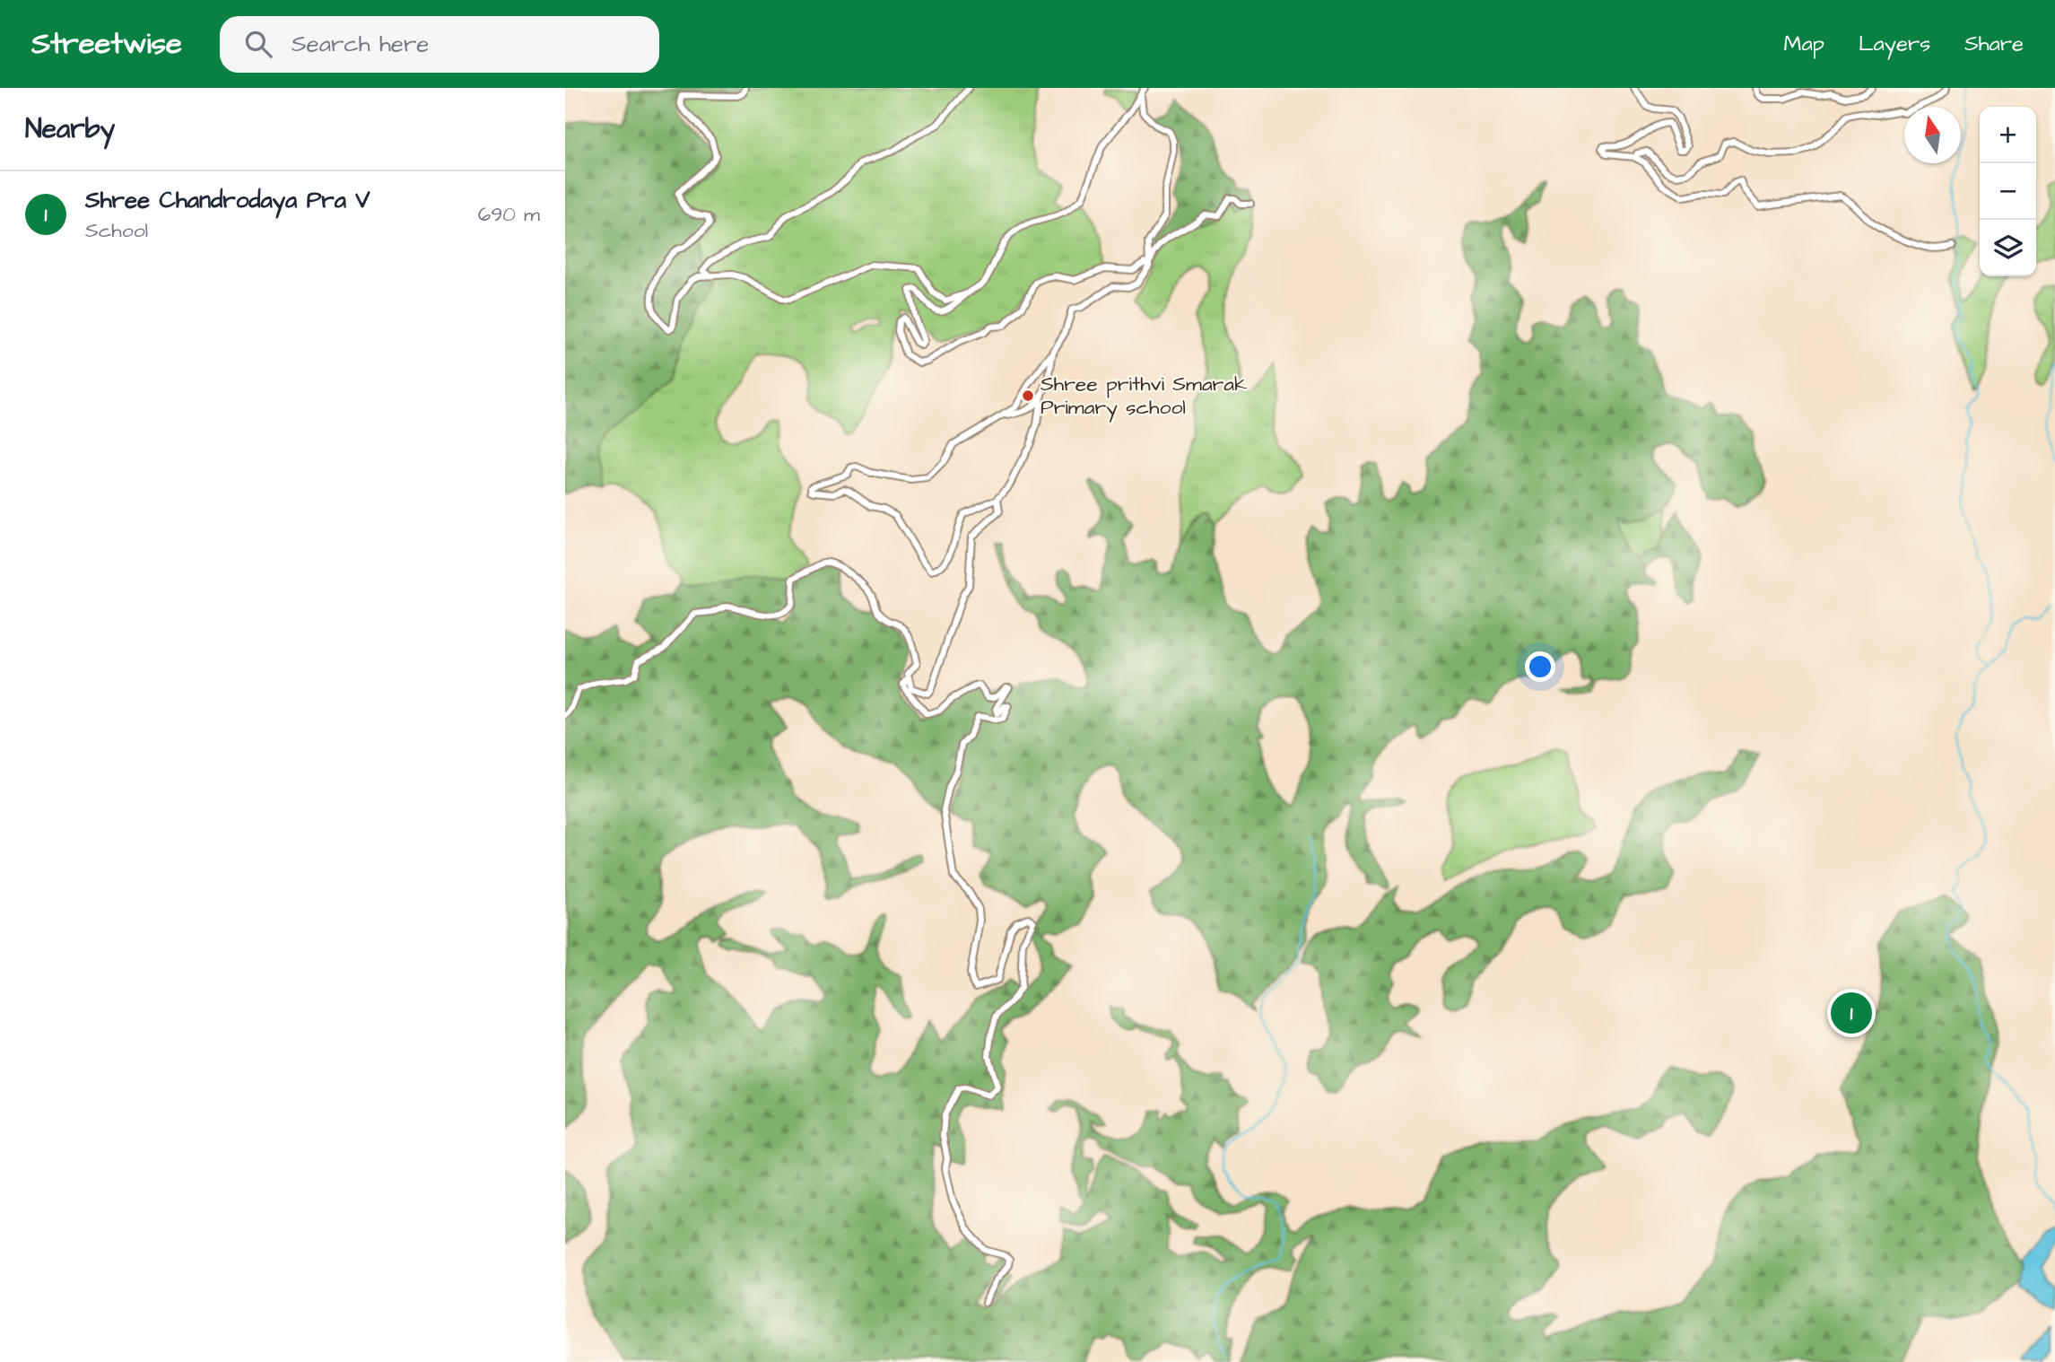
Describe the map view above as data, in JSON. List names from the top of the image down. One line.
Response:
{"places":["Shree prithvi Smarak Primary school"],"north":"top","page":{"header":"Streetwise","search":"Search here","nav":["Map","Layers","Share"],"heading":"Nearby","map_buttons":["+","−"],"list":[{"mark":"1","name":"Shree Chandrodaya Pra V","note":"School","value":"690 m"}],"pins":"1"}}
